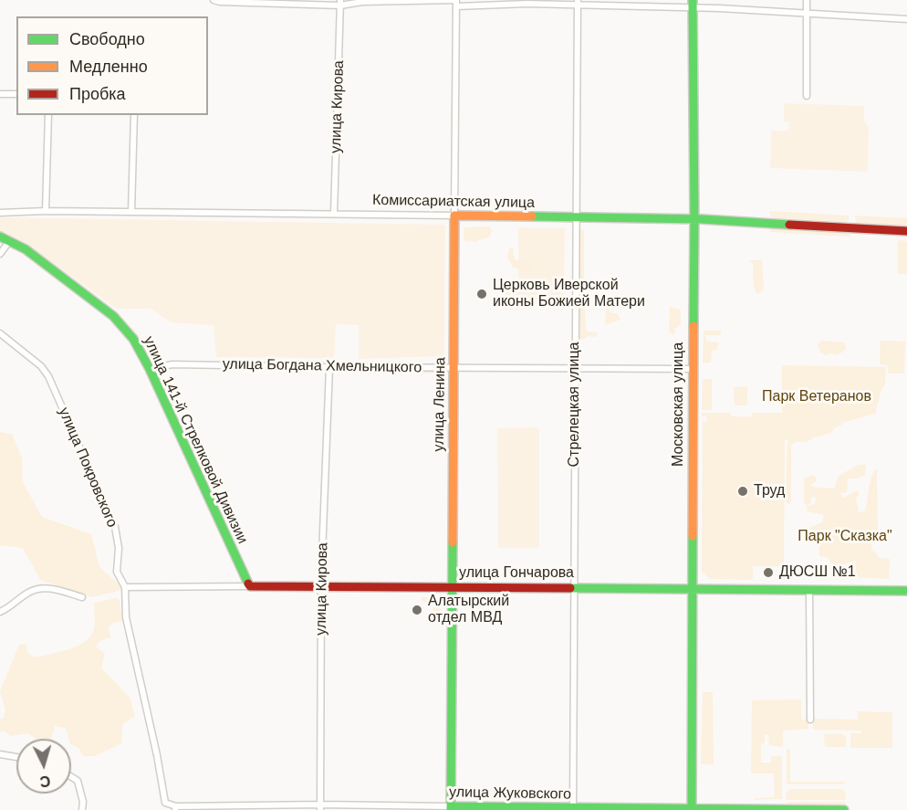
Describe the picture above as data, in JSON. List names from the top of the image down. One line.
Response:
{"streets":{"street":["улица Кирова","Комиссариатская улица","улица Богдана Хмельницкого","улица Ленина","Стрелецкая улица","Московская улица","улица 141-й Стрелковой Дивизии","улица Покровского","улица Гончарова","улица Жуковского"]},"crossings":[["улица Кирова","Комиссариатская улица"],["улица Кирова","улица Богдана Хмельницкого"],["улица Кирова","улица Гончарова"],["улица Кирова","улица Жуковского"],["Комиссариатская улица","улица Ленина"],["Комиссариатская улица","Стрелецкая улица"],["Комиссариатская улица","Московская улица"],["улица Богдана Хмельницкого","улица Ленина"],["улица Богдана Хмельницкого","Стрелецкая улица"],["улица Богдана Хмельницкого","Московская улица"],["улица Богдана Хмельницкого","улица 141-й Стрелковой Дивизии"],["улица Ленина","улица Гончарова"],["улица Ленина","улица Жуковского"],["Стрелецкая улица","улица Гончарова"],["Стрелецкая улица","улица Жуковского"],["Московская улица","улица Гончарова"],["Московская улица","улица Жуковского"],["улица 141-й Стрелковой Дивизии","улица Гончарова"],["улица Покровского","улица Гончарова"],["улица Покровского","улица Жуковского"]],"parks":["Парк Ветеранов","Парк \"Сказка\""],"places":["Церковь Иверской иконы Божией Матери","Труд","ДЮСШ №1","Алатырский отдел МВД"],"legend":["Свободно","Медленно","Пробка"],"north":"bottom"}
